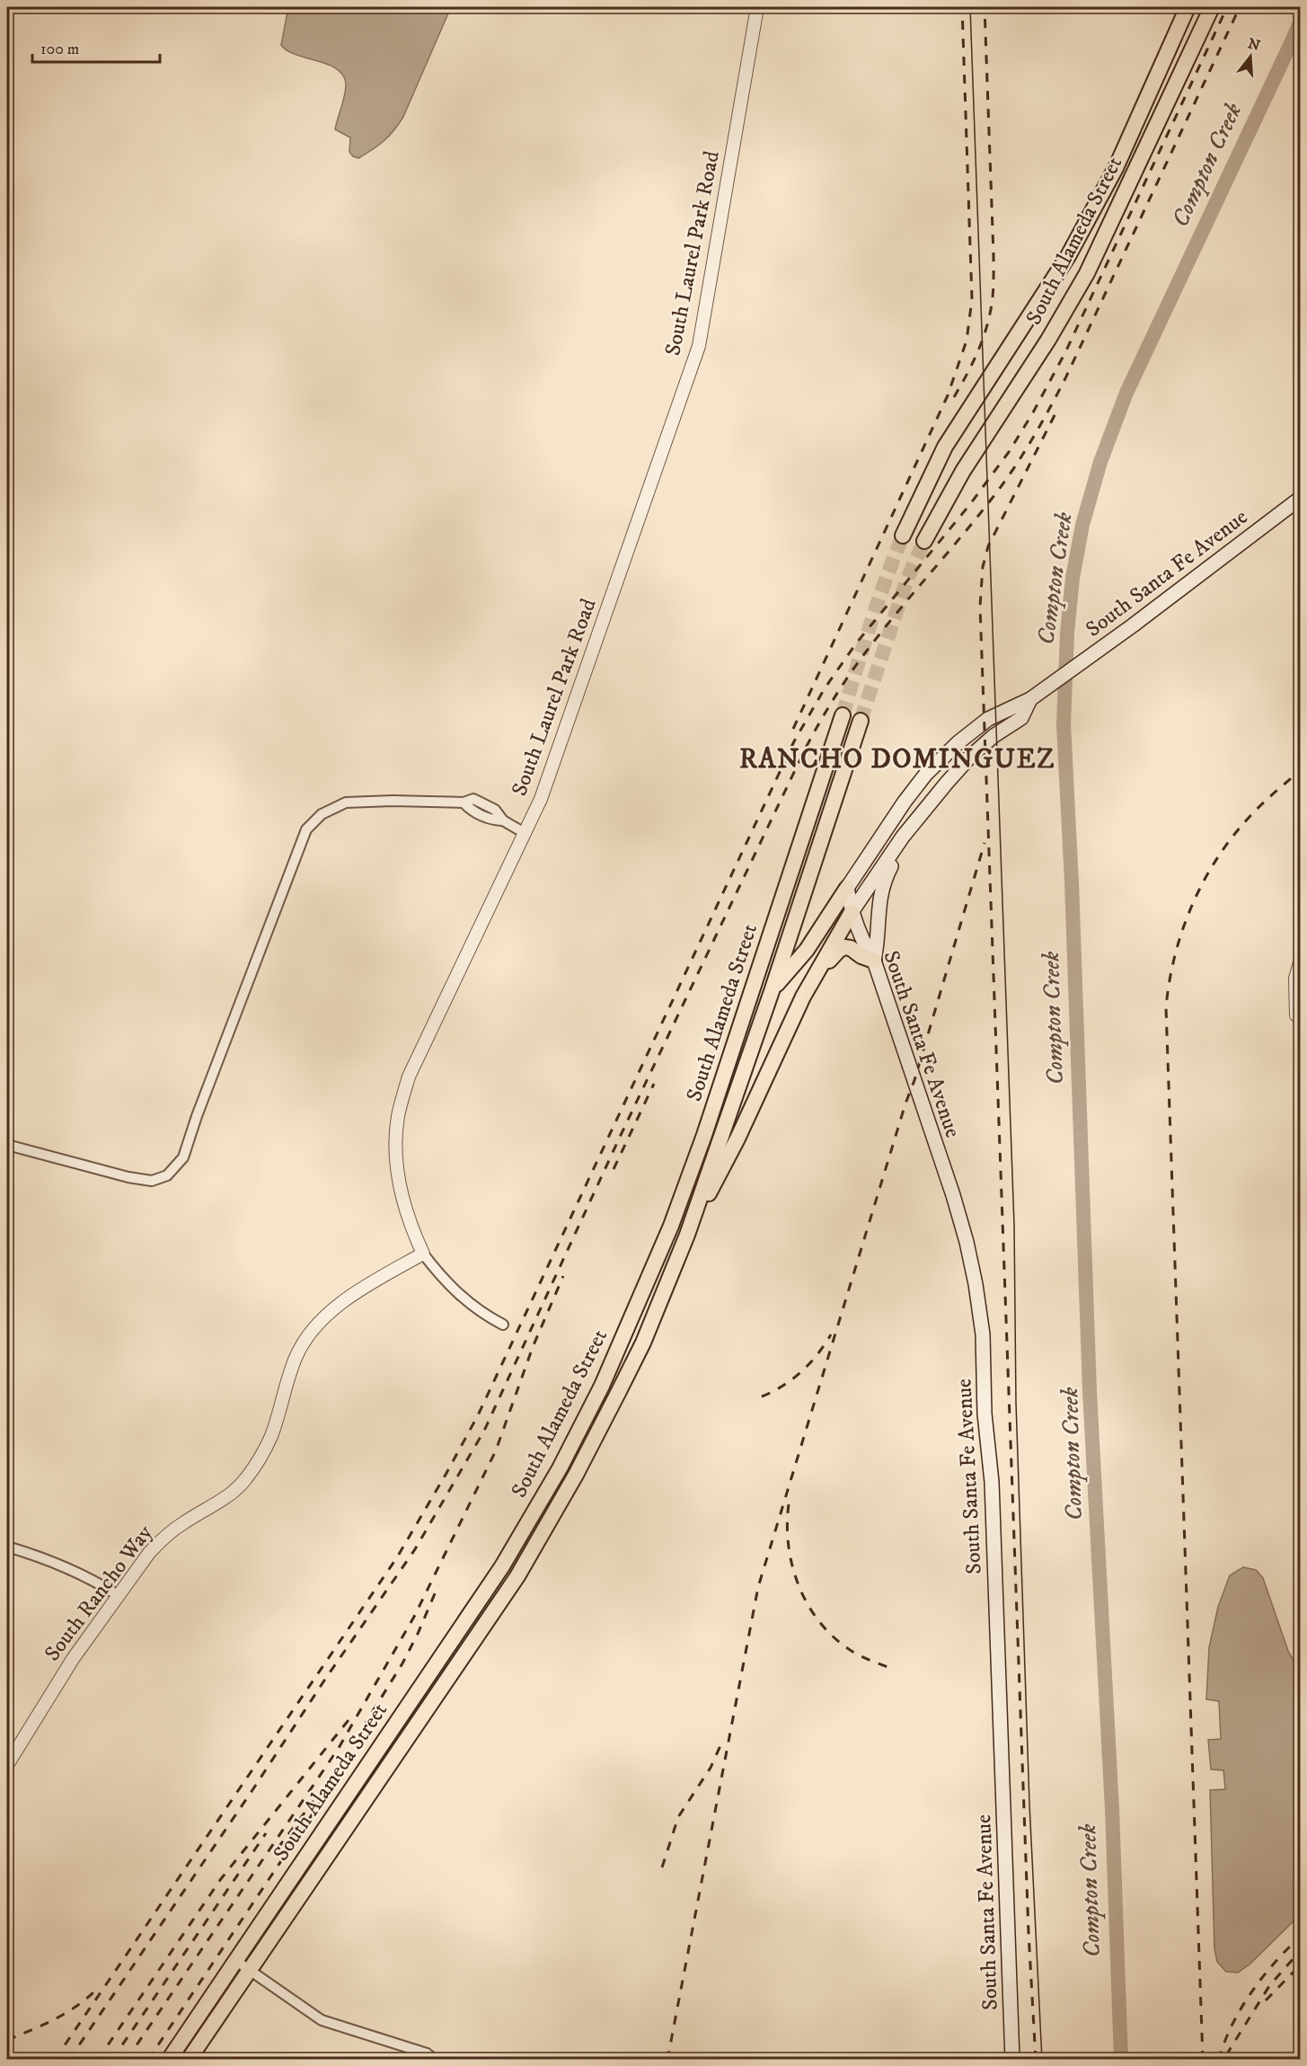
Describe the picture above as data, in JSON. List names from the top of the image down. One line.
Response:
{"streets":{"main road":["South Alameda Street","South Santa Fe Avenue"],"street":["South Laurel Park Road","South Rancho Way"]},"crossings":[["South Laurel Park Road","South Rancho Way"]],"districts":["RANCHO DOMINGUEZ"],"water":["Compton Creek"],"scale_bar":"100 m","north":"top"}
